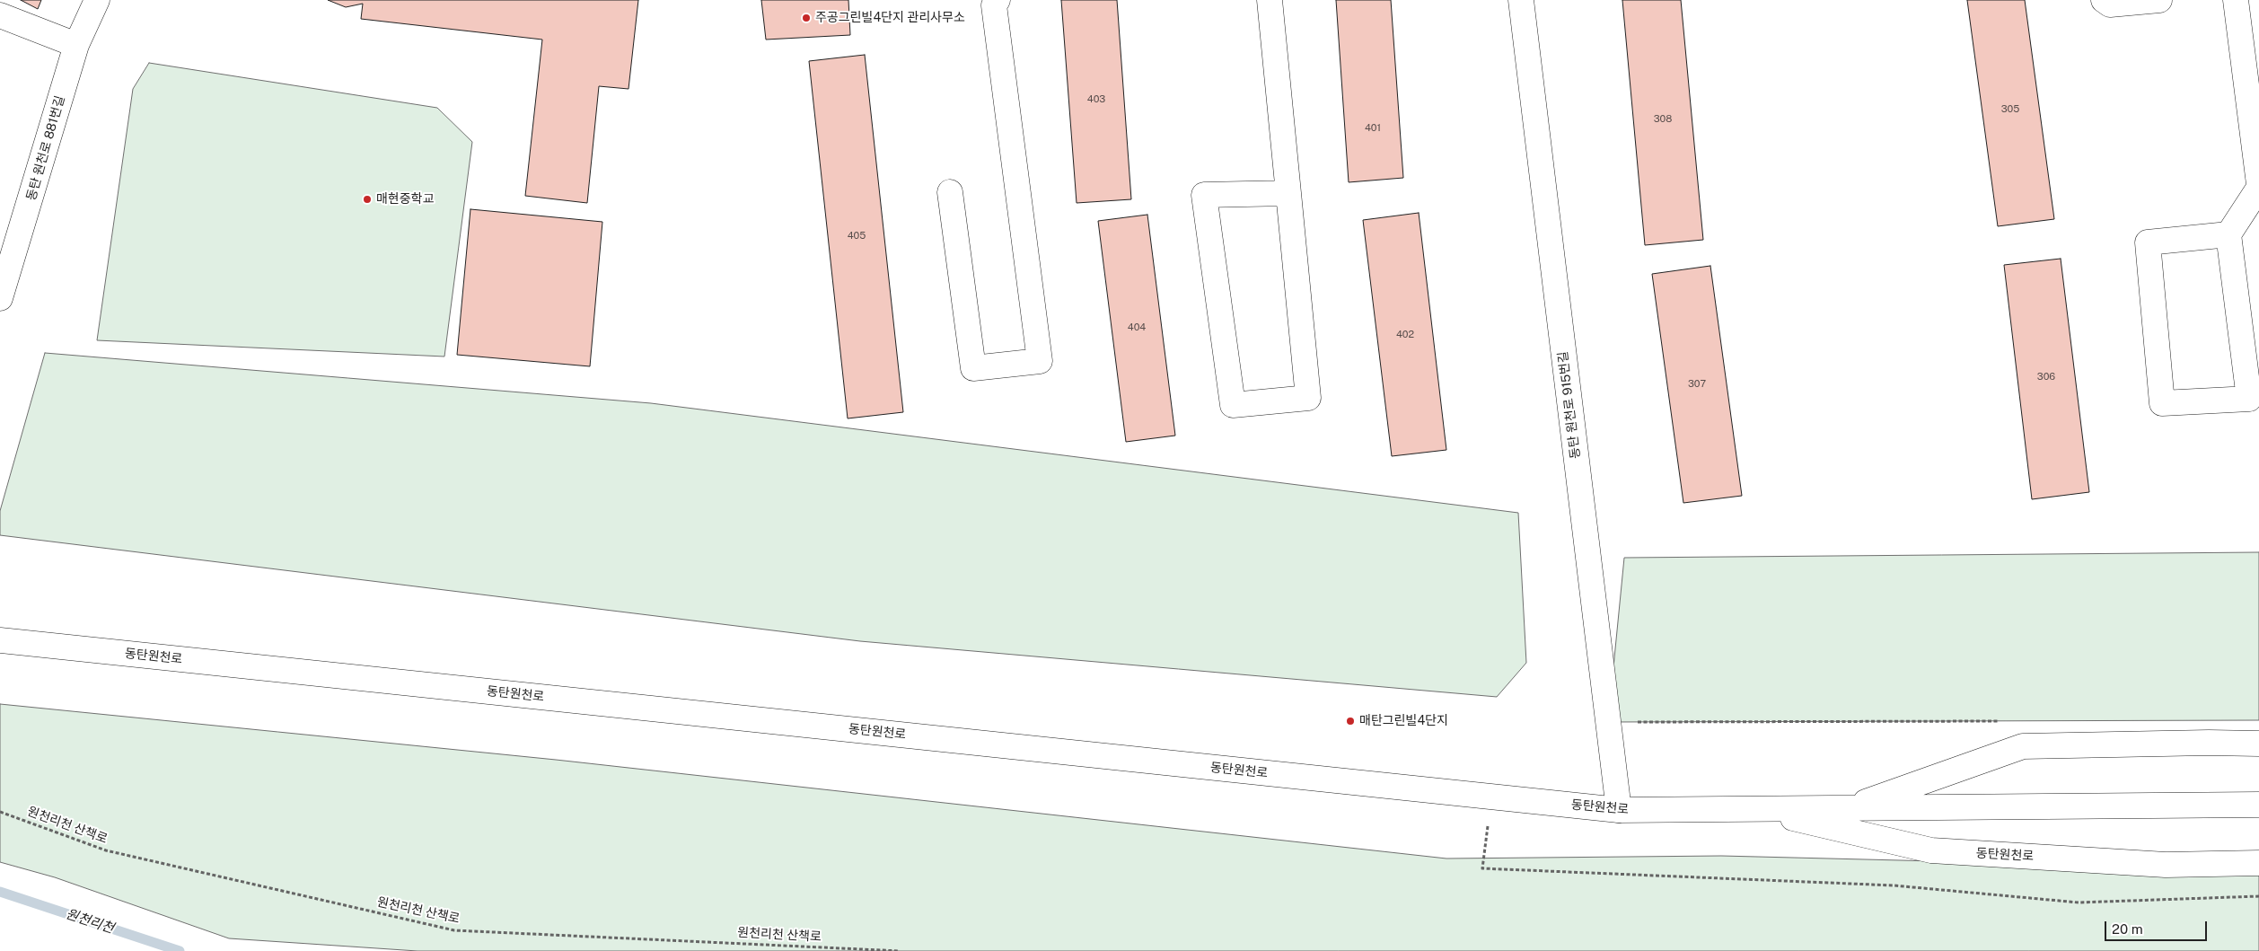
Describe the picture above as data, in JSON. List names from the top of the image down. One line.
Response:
{"streets":{"main road":["동탄 원천로 881번길","동탄 원천로 915번길","동탄원천로"],"path":["원천리천 산책로"]},"crossings":[["동탄 원천로 915번길","동탄원천로"]],"water":["원천리천"],"places":["주공그린빌4단지 관리사무소","매현중학교","매탄그린빌4단지"],"house_numbers":["403","305","308","401","405","404","402","306","307"],"scale_bar":"20 m"}
